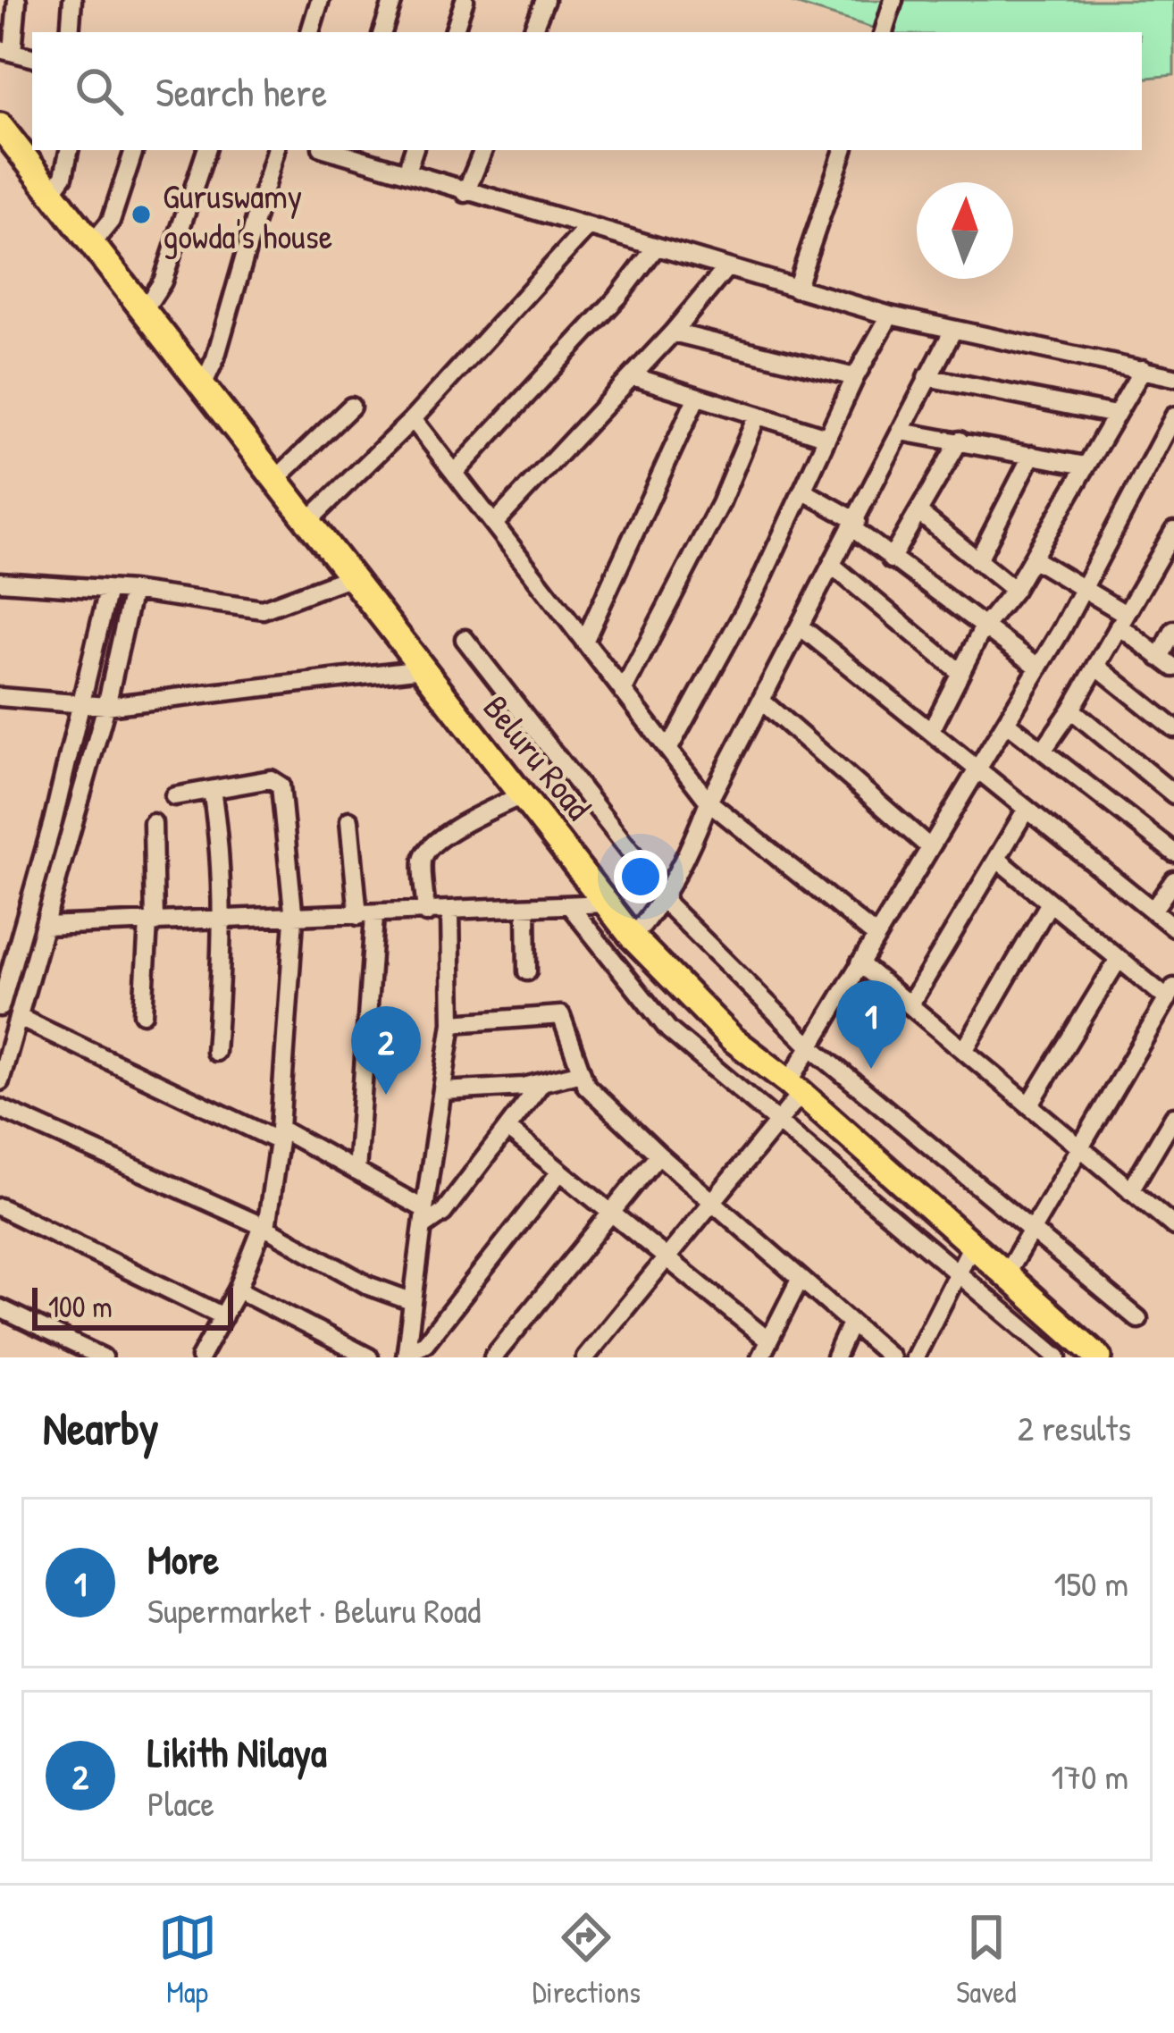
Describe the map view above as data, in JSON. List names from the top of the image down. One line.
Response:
{"streets":{"highway":["Beluru Road"]},"places":["Guruswamy gowda's house"],"scale_bar":"100 m","north":"top","page":{"search":"Search here","pins":["1","2"],"scale":"100 m","heading":["Nearby","2 results"],"list":[{"mark":"1","name":"More","note":"Supermarket · Beluru Road","value":"150 m"},{"mark":"2","name":"Likith Nilaya","note":"Place","value":"170 m"}],"nav":["Map","Directions","Saved"]}}
